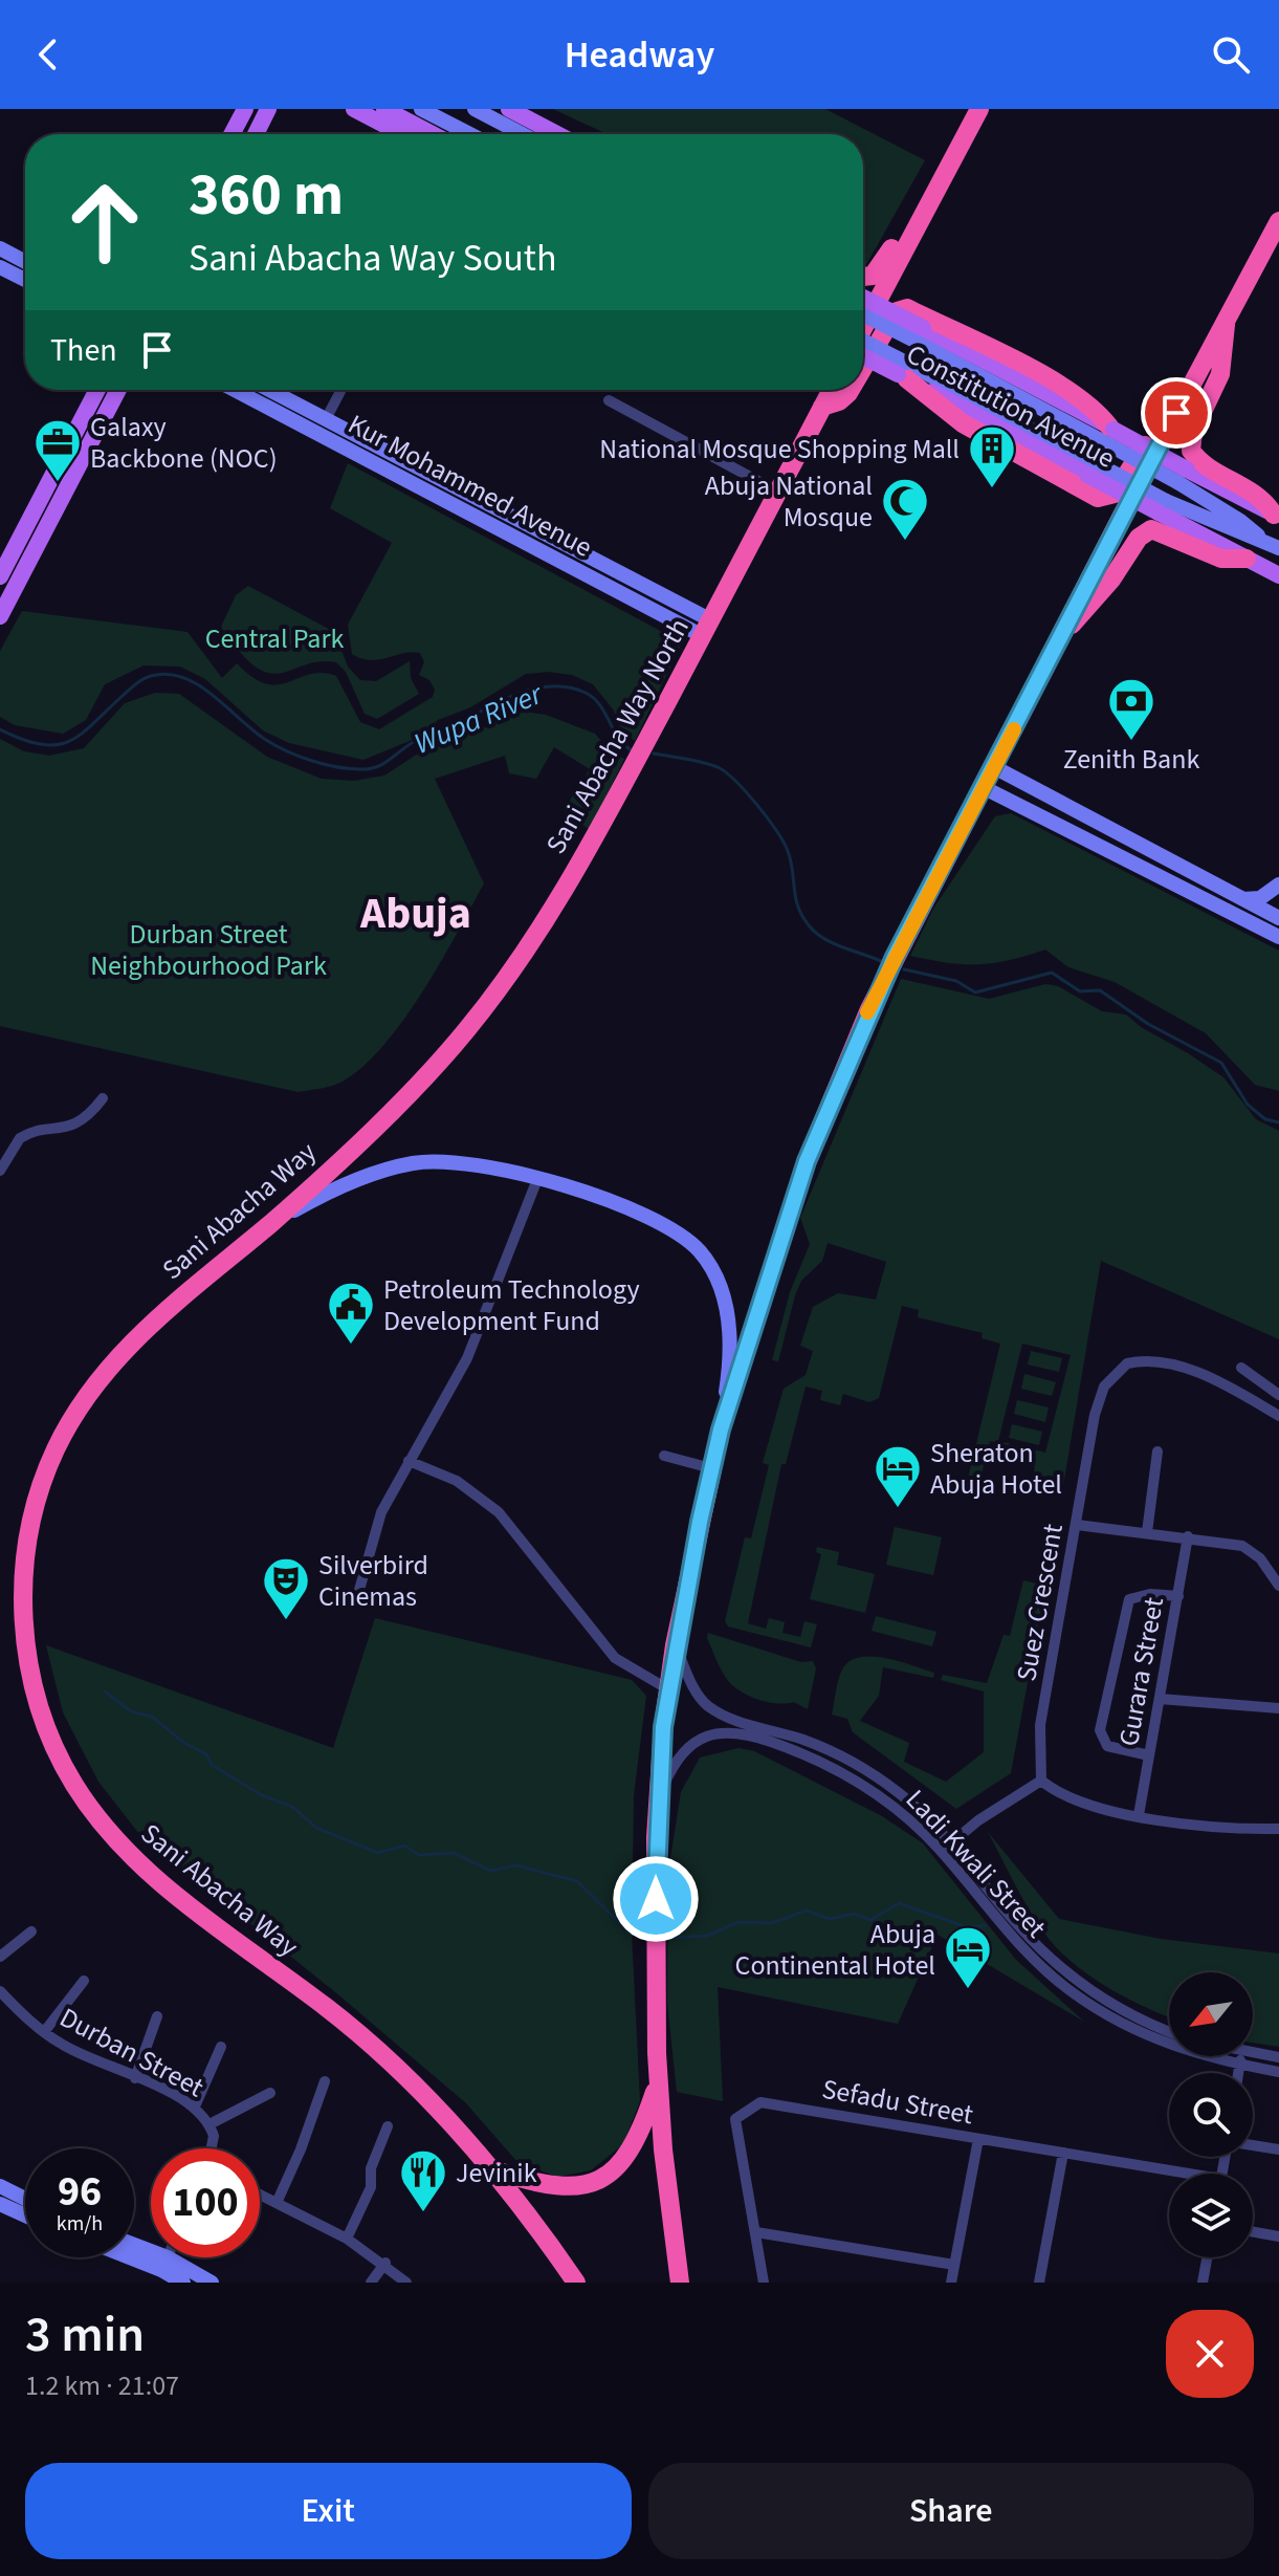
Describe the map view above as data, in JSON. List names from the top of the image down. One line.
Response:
{"streets":{"highway":["Sani Abacha Way North","Sani Abacha Way"],"main road":["Constitution Avenue"],"street":["Kur Mohammed Avenue","Suez Crescent","Gurara Street","Ladi Kwali Street","Durban Street","Sefadu Street"]},"crossings":[["Kur Mohammed Avenue","Sani Abacha Way North"],["Sani Abacha Way North","Sani Abacha Way"]],"districts":["Abuja"],"water":["Wupa River"],"parks":["Central Park","Durban Street Neighbourhood Park"],"places":{"office":["Galaxy Backbone (NOC)"],"building":["National Mosque Shopping Mall"],"mosque":["Abuja National Mosque"],"bank":["Zenith Bank"],"public building":["Petroleum Technology Development Fund"],"hotel":["Sheraton Abuja Hotel","Abuja Continental Hotel"],"theatre":["Silverbird Cinemas"],"restaurant":["Jevinik"]},"north":"bottom left","page":{"header":"Headway","turn":["360 m","Sani Abacha Way South"],"then":"Then","speed":"96 km/h","limit":"100","heading":["3 min","1.2 km · 21:07"],"buttons":["Exit","Share"]}}
